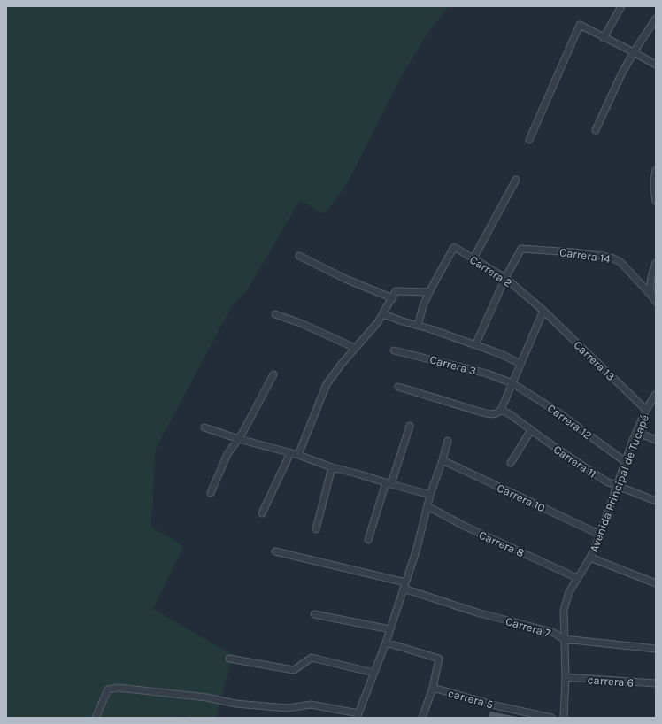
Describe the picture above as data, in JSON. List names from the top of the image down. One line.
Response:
{"streets":{"street":["Carrera 14","Carrera 2","Carrera 13","Carrera 3","Carrera 12","Carrera 11","Avenida Principal de Tucapé","Carrera 10","Carrera 8","Carrera 7","carrera 6","carrera 5"]},"crossings":[["Carrera 14","Carrera 2"],["Carrera 2","Carrera 13"],["Carrera 13","Avenida Principal de Tucapé"],["Carrera 3","Carrera 12"],["Carrera 12","Avenida Principal de Tucapé"],["Carrera 11","Avenida Principal de Tucapé"],["Avenida Principal de Tucapé","Carrera 10"],["Avenida Principal de Tucapé","Carrera 8"],["Avenida Principal de Tucapé","Carrera 7"],["Avenida Principal de Tucapé","carrera 6"]]}
